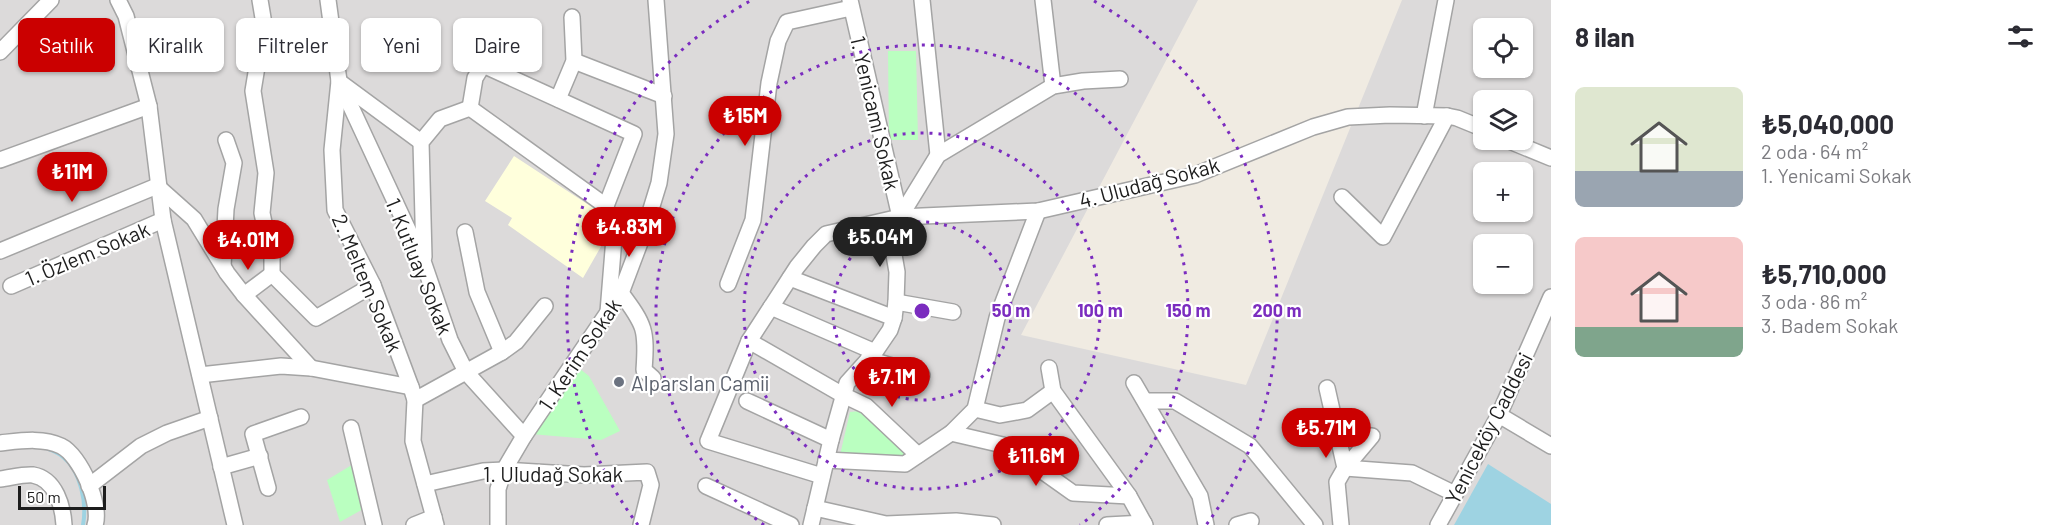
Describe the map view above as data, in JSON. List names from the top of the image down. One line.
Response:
{"streets":{"street":["1. Yenicami Sokak","4. Uludağ Sokak","1. Özlem Sokak","1. Kutluay Sokak","2. Meltem Sokak","1. Kerim Sokak","Yeniceköy Caddesi","1. Uludağ Sokak"]},"crossings":[["1. Yenicami Sokak","4. Uludağ Sokak"],["1. Kutluay Sokak","2. Meltem Sokak"],["1. Kutluay Sokak","1. Kerim Sokak"],["2. Meltem Sokak","1. Uludağ Sokak"],["1. Kerim Sokak","1. Uludağ Sokak"]],"places":["Alparslan Camii"],"scale_bar":"50 m","page":{"heading":"8 ilan","map_buttons":["+","−"],"chip":["Satılık","Kiralık","Filtreler","Yeni","Daire"],"list":[{"name":"₺5,040,000","note":"2 oda · 64 m² · 1. Yenicami Sokak"},{"name":"₺5,710,000","note":"3 oda · 86 m² · 3. Badem Sokak"}],"price":["₺15M","₺11M","₺4.83M","₺5.04M","₺4.01M","₺7.1M","₺5.71M","₺11.6M"],"scale":"50 m"},"rings":["50 m","100 m","150 m","200 m"]}
